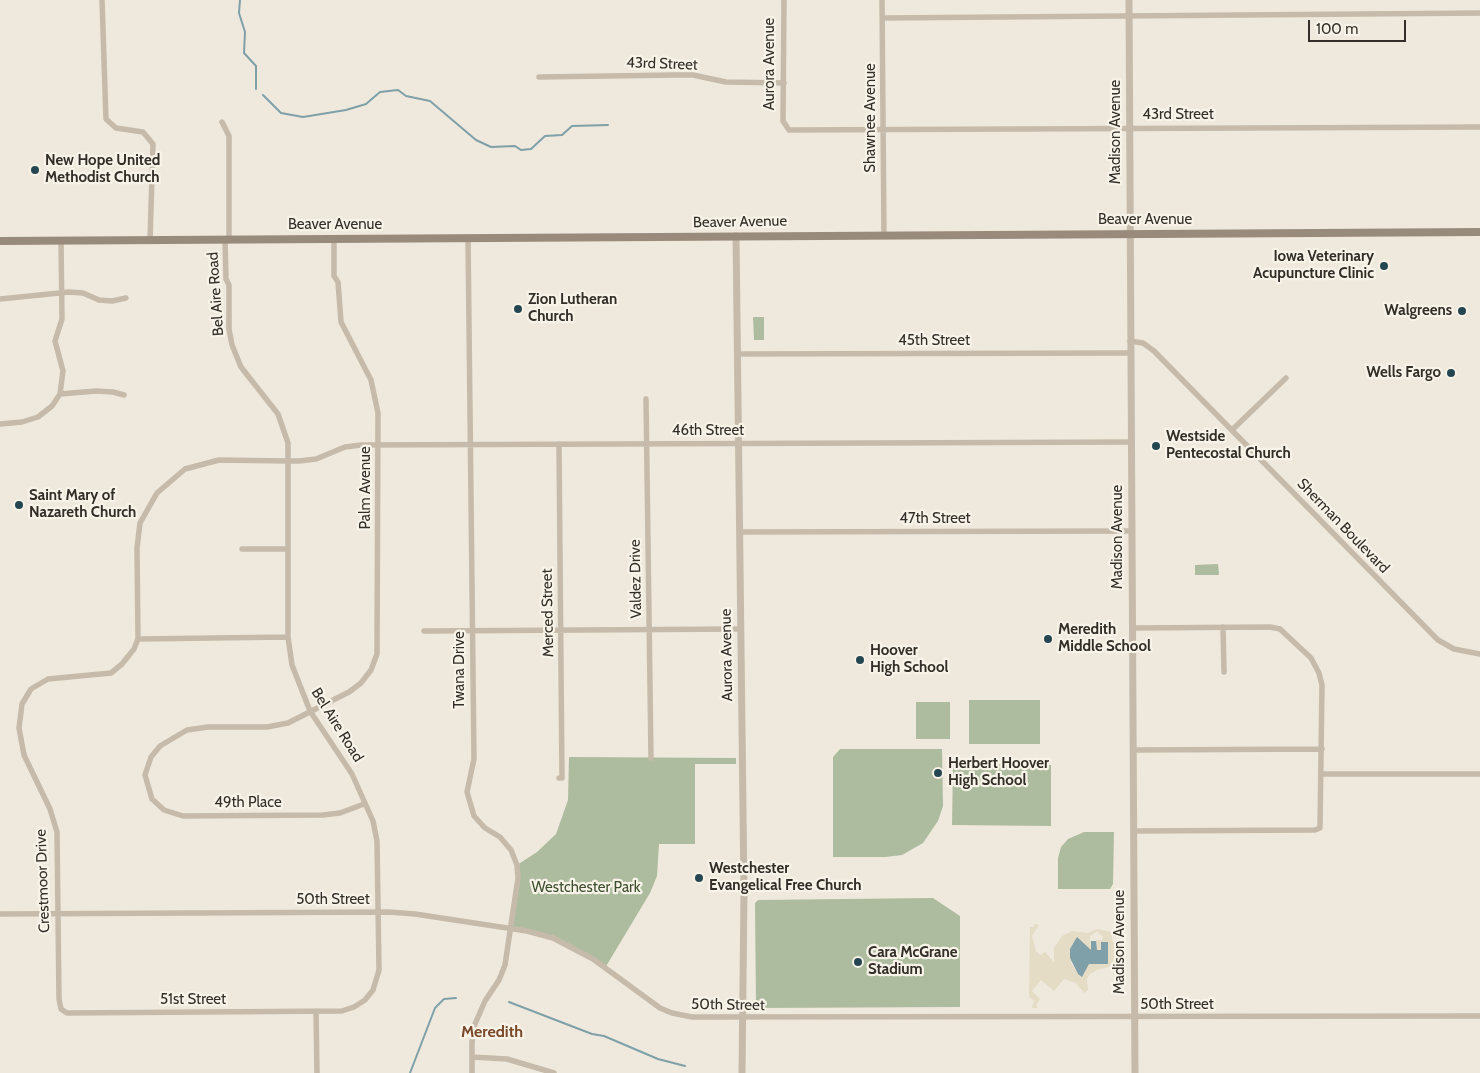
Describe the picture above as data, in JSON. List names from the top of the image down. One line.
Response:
{"streets":{"main road":["Beaver Avenue"],"street":["43rd Street","Aurora Avenue","Shawnee Avenue","Madison Avenue","Bel Aire Road","45th Street","46th Street","Palm Avenue","47th Street","Sherman Boulevard","Valdez Drive","Merced Street","Twana Drive","49th Place","Crestmoor Drive","50th Street","51st Street"]},"crossings":[["43rd Street","Aurora Avenue"],["43rd Street","Shawnee Avenue"],["43rd Street","Madison Avenue"],["Aurora Avenue","Beaver Avenue"],["Aurora Avenue","45th Street"],["Aurora Avenue","46th Street"],["Aurora Avenue","47th Street"],["Aurora Avenue","50th Street"],["Shawnee Avenue","Beaver Avenue"],["Madison Avenue","Beaver Avenue"],["Madison Avenue","45th Street"],["Madison Avenue","46th Street"],["Madison Avenue","47th Street"],["Madison Avenue","Sherman Boulevard"],["Madison Avenue","50th Street"],["Beaver Avenue","Bel Aire Road"],["Beaver Avenue","Palm Avenue"],["Beaver Avenue","Twana Drive"],["Bel Aire Road","46th Street"],["Bel Aire Road","Palm Avenue"],["Bel Aire Road","49th Place"],["Bel Aire Road","50th Street"],["Bel Aire Road","51st Street"],["46th Street","Palm Avenue"],["46th Street","Valdez Drive"],["46th Street","Merced Street"],["46th Street","Twana Drive"],["Palm Avenue","49th Place"],["Twana Drive","50th Street"],["Crestmoor Drive","50th Street"],["Crestmoor Drive","51st Street"]],"districts":["Meredith"],"parks":["Westchester Park"],"places":["New Hope United Methodist Church","Iowa Veterinary Acupuncture Clinic","Zion Lutheran Church","Walgreens","Wells Fargo","Westside Pentecostal Church","Saint Mary of Nazareth Church","Meredith Middle School","Hoover High School","Herbert Hoover High School","Westchester Evangelical Free Church","Cara McGrane Stadium"],"scale_bar":"100 m"}
